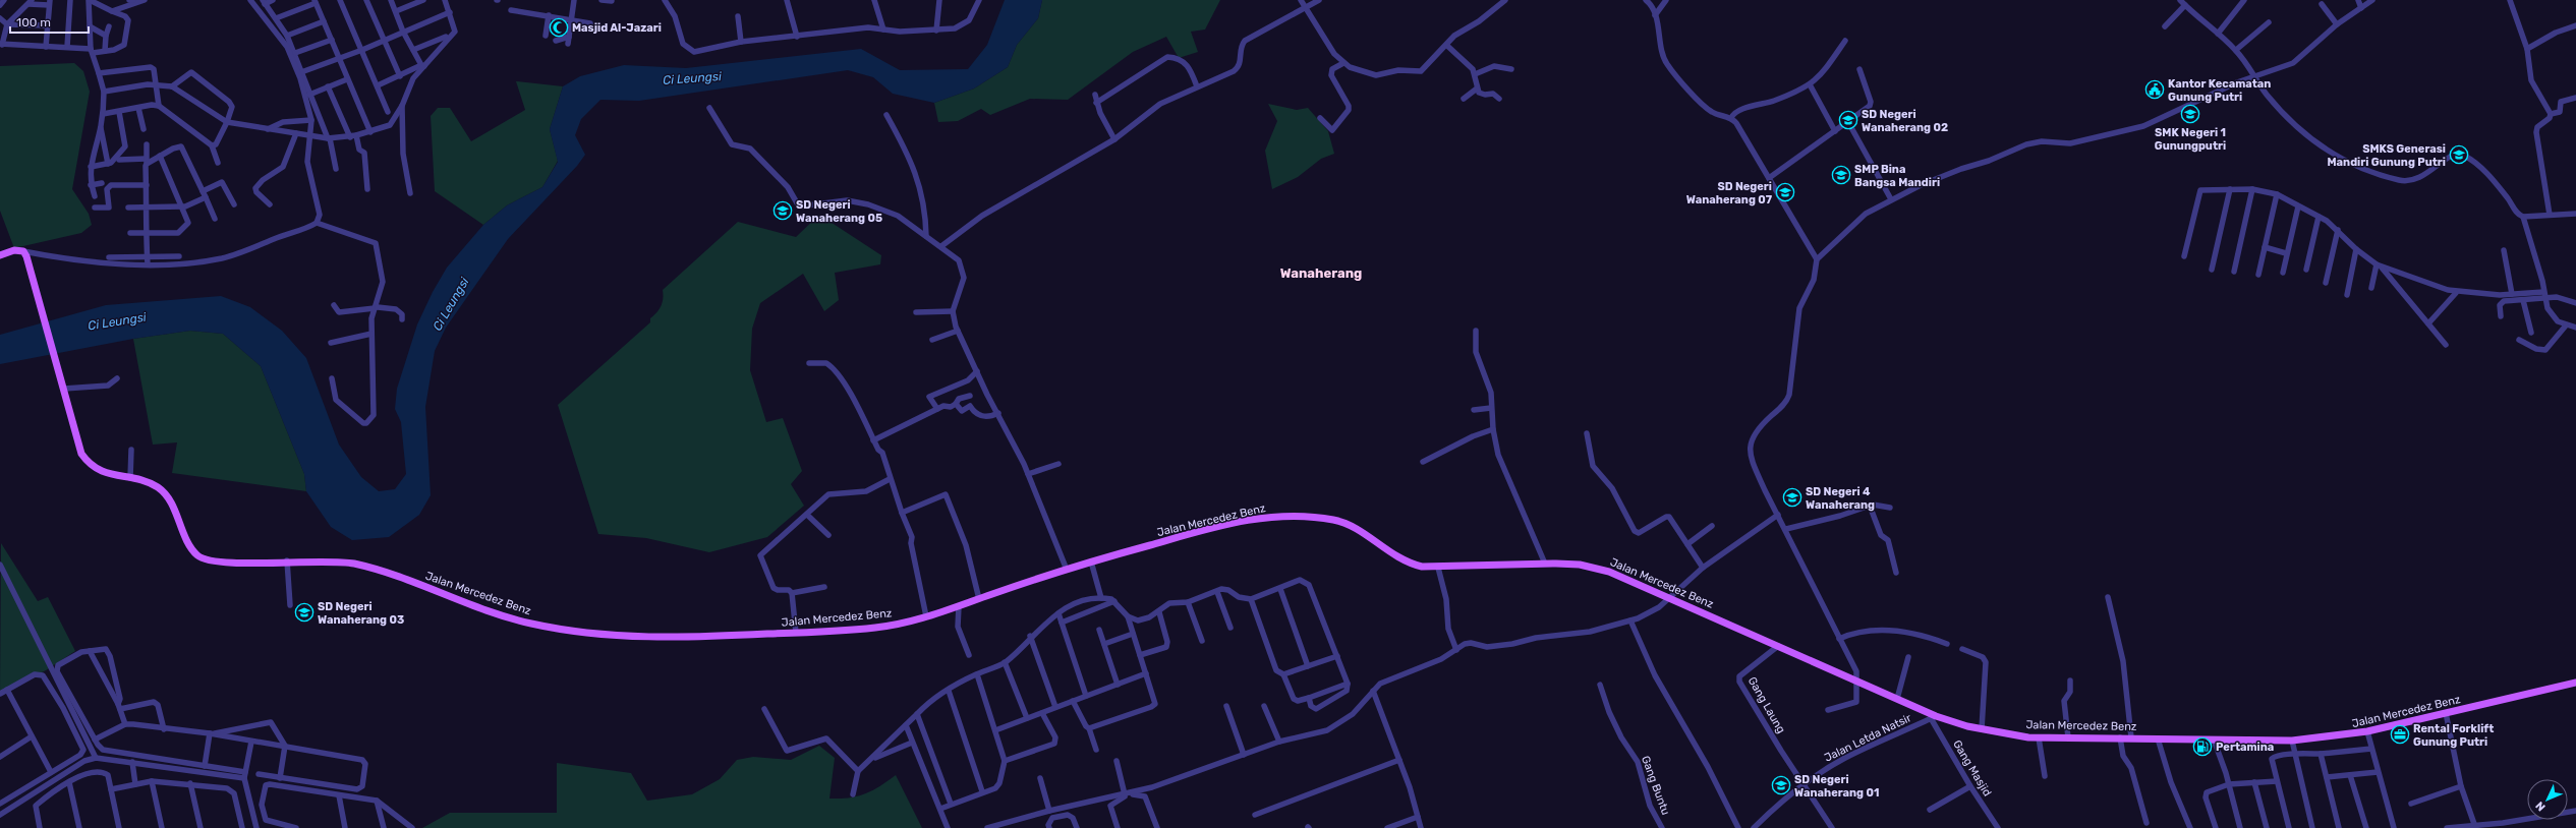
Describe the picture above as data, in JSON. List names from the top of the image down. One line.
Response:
{"streets":{"main road":["Jalan Mercedez Benz"],"street":["Gang Laung","Jalan Letda Natsir","Gang Masjid","Gang Buntu"]},"crossings":[["Jalan Mercedez Benz","Gang Laung"],["Jalan Mercedez Benz","Jalan Letda Natsir"],["Jalan Mercedez Benz","Gang Masjid"],["Gang Laung","Jalan Letda Natsir"],["Jalan Letda Natsir","Gang Masjid"]],"districts":["Wanaherang"],"water":["Ci Leungsi"],"places":{"mosque":["Masjid Al-Jazari"],"public building":["Kantor Kecamatan Gunung Putri"],"school or university":["SMK Negeri 1 Gunungputri","SD Negeri Wanaherang 02","SMKS Generasi Mandiri Gunung Putri","SMP Bina Bangsa Mandiri","SD Negeri Wanaherang 07","SD Negeri Wanaherang 05","SD Negeri 4 Wanaherang","SD Negeri Wanaherang 03","SD Negeri Wanaherang 01"],"office":["Rental Forklift Gunung Putri"],"fuel station":["Pertamina"]},"scale_bar":"100 m","north":"bottom left"}
